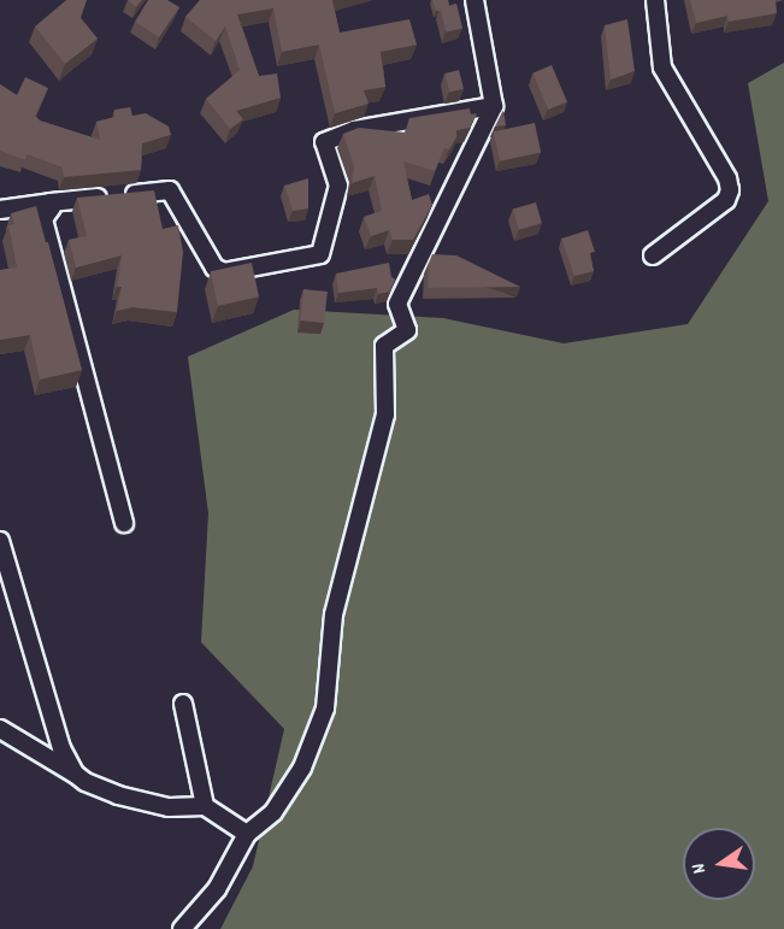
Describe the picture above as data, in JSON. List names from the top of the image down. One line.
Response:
{"north":"left"}
